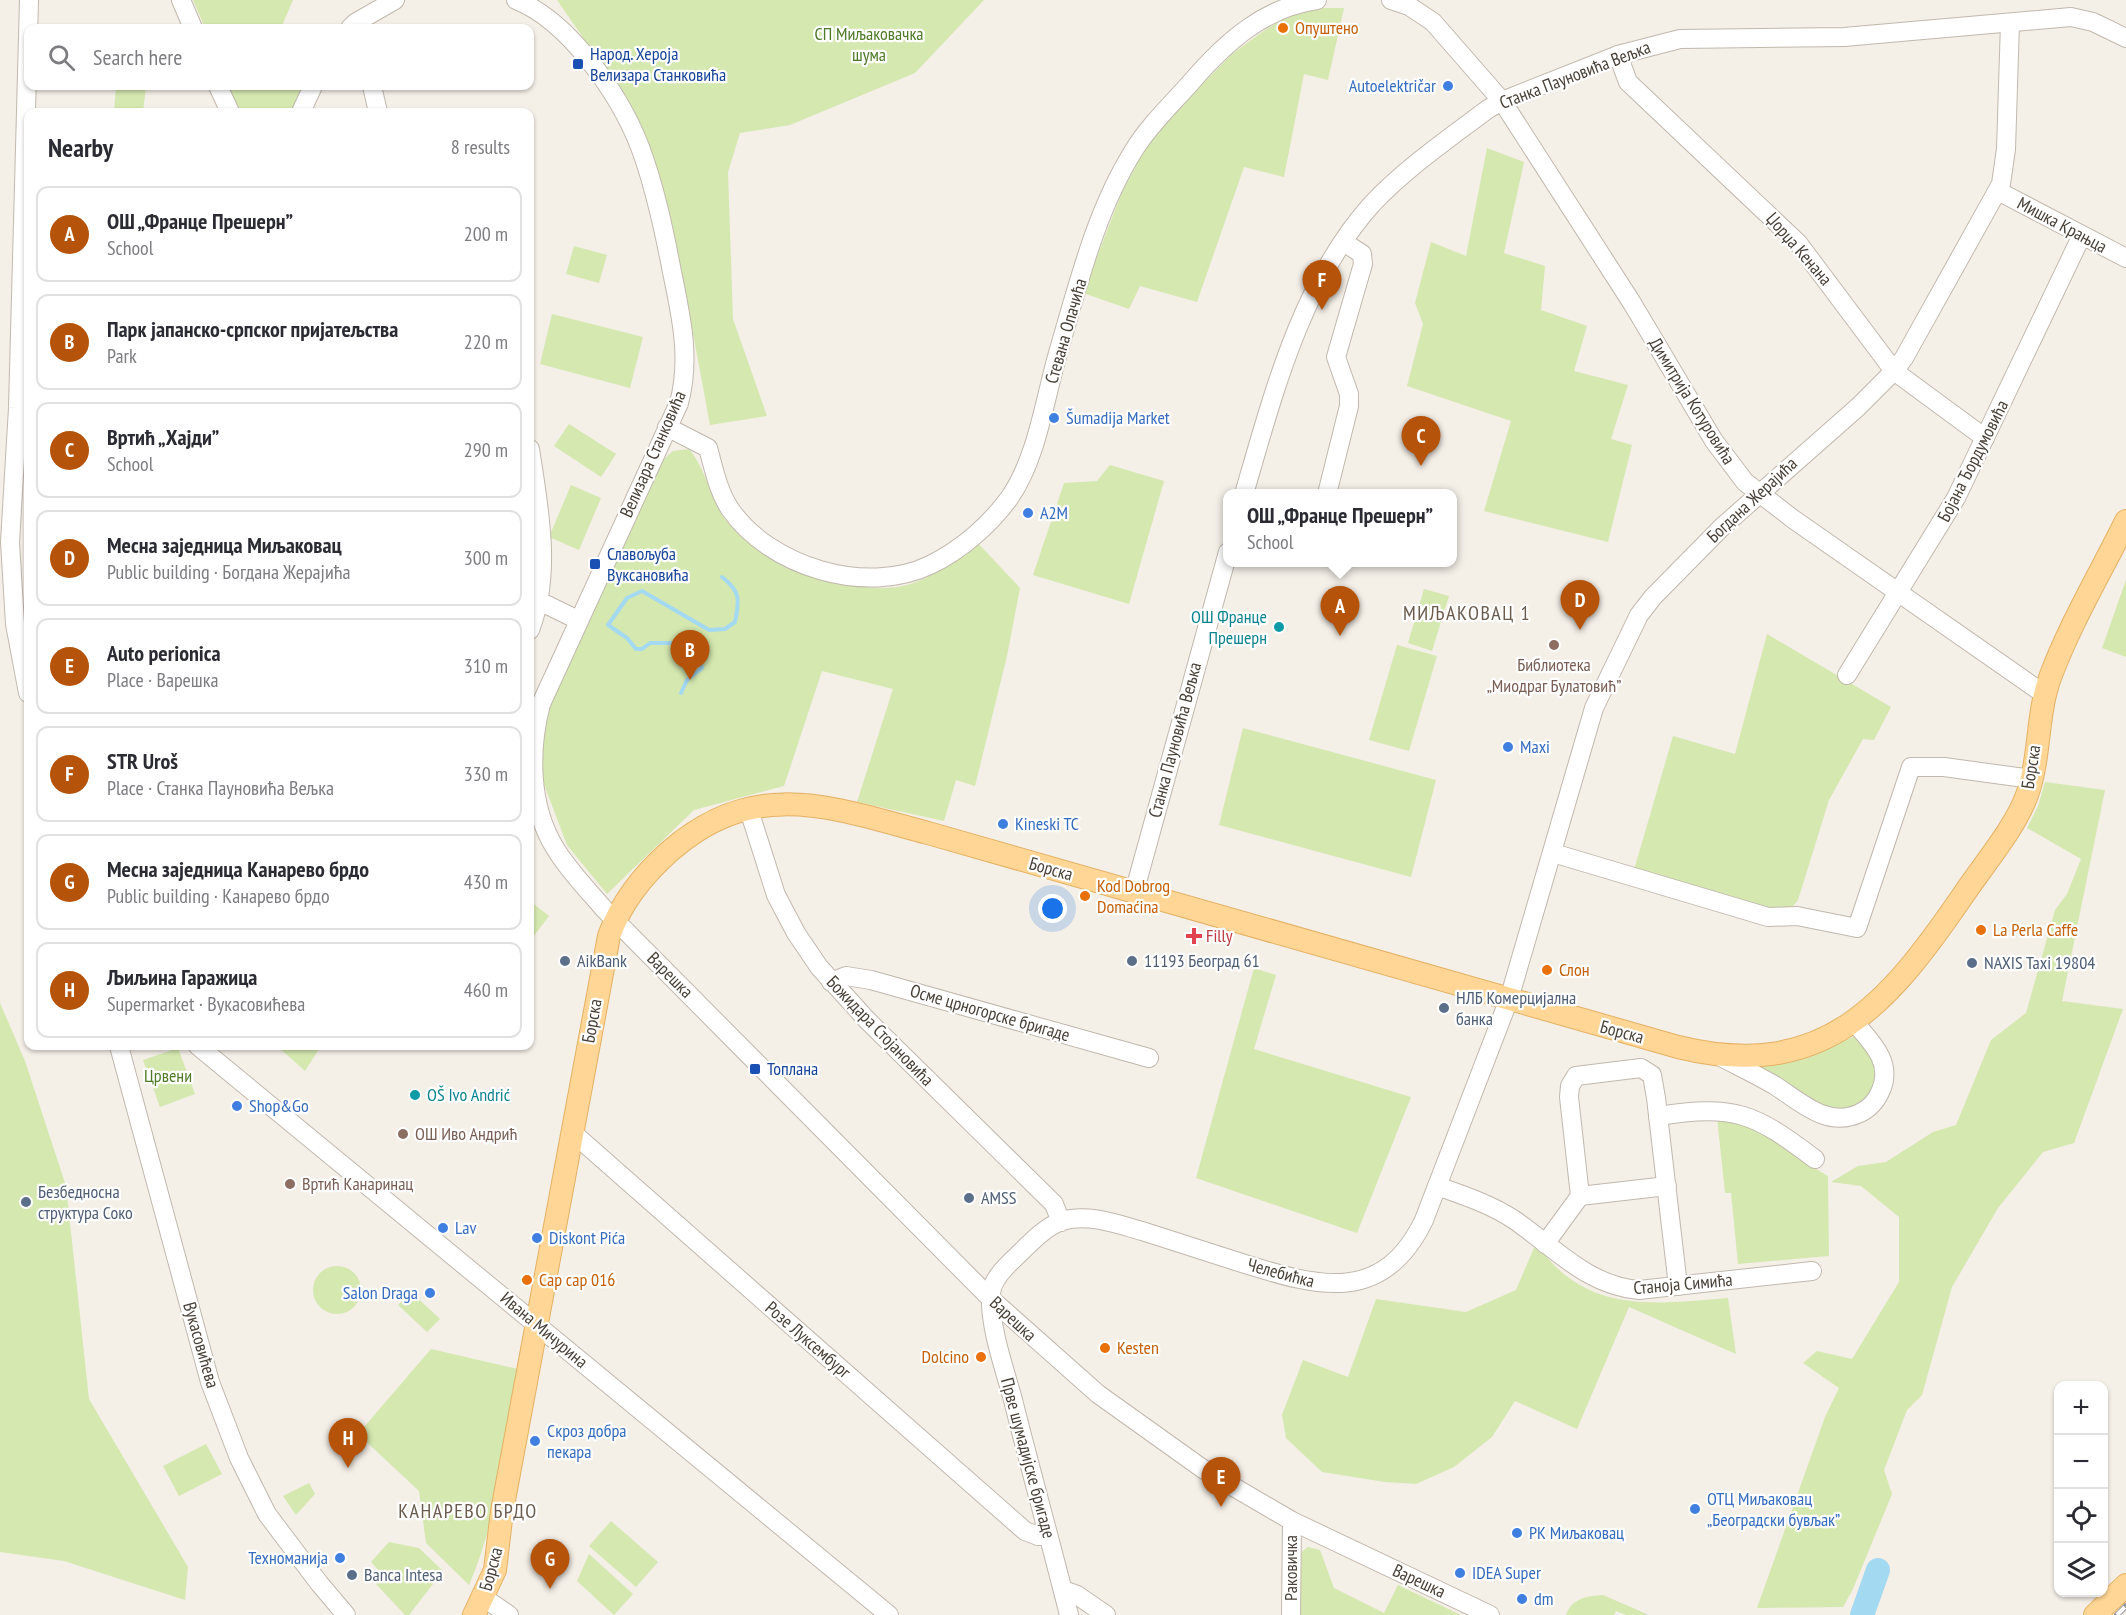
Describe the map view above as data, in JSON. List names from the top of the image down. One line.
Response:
{"streets":{"main road":["Борска"],"street":["Станка Пауновића Вељка","Мишка Крањца","Џорџа Кенана","Стевана Опачића","Димитрија Котуровића","Велизара Станковића","Бојана Ђордумовића","Богдана Жерајића","Варешка","Осме црногорске бригаде","Божидара Стојановића","Челебићка","Станоја Симића","Ивана Мичурина","Розе Луксембург","Вукасовићева","Прве шумадијске бригаде","Раковичка"]},"crossings":[["Станка Пауновића Вељка","Џорџа Кенана"],["Станка Пауновића Вељка","Димитрија Котуровића"],["Станка Пауновића Вељка","Богдана Жерајића"],["Станка Пауновића Вељка","Борска"],["Мишка Крањца","Бојана Ђордумовића"],["Мишка Крањца","Богдана Жерајића"],["Џорџа Кенана","Бојана Ђордумовића"],["Џорџа Кенана","Богдана Жерајића"],["Стевана Опачића","Велизара Станковића"],["Димитрија Котуровића","Бојана Ђордумовића"],["Димитрија Котуровића","Богдана Жерајића"],["Димитрија Котуровића","Борска"],["Велизара Станковића","Борска"],["Велизара Станковића","Варешка"],["Богдана Жерајића","Борска"],["Богдана Жерајића","Челебићка"],["Борска","Варешка"],["Борска","Божидара Стојановића"],["Борска","Челебићка"],["Борска","Станоја Симића"],["Борска","Ивана Мичурина"],["Борска","Розе Луксембург"],["Варешка","Прве шумадијске бригаде"],["Варешка","Раковичка"],["Осме црногорске бригаде","Божидара Стојановића"],["Божидара Стојановића","Челебићка"],["Челебићка","Станоја Симића"],["Розе Луксембург","Прве шумадијске бригаде"]],"districts":["МИЉАКОВАЦ 1","КАНАРЕВО БРДО"],"parks":["СП Миљаковачка шума","Црвени"],"places":{"other":["Опуштено","Autoelektričar","Šumadija Market","A2M","ОШ Франце Прешерн","Библиотека „Миодраг Булатовић”","Maxi","Kineski TC","Kod Dobrog Domaćina","La Perla Caffe","AikBank","11193 Београд 61","NAXIS Taxi 19804","Слон","НЛБ Комерцијална банка","OŠ Ivo Andrić","Shop&Go","ОШ Иво Андрић","Вртић Канаринац","AMSS","Безбедносна структура Соко","Lav","Diskont Pića","Cap cap 016","Salon Draga","Kesten","Dolcino","Скроз добра пекара","ОТЦ Миљаковац „Београдски бувљак”","РК Миљаковац","Техноманија","IDEA Super","Banca Intesa","dm"],"transit":["Народ. Хероја Велизара Станковића","Славољуба Вуксановића","Топлана"],"health":["Filly"]},"page":{"search":"Search here","heading":["Nearby","8 results"],"list":[{"mark":"A","name":"ОШ „Франце Прешерн”","note":"School","value":"200 m"},{"mark":"B","name":"Парк јапанско-српског пријатељства","note":"Park","value":"220 m"},{"mark":"C","name":"Вртић „Хајди”","note":"School","value":"290 m"},{"mark":"D","name":"Месна заједница Миљаковац","note":"Public building · Богдана Жерајића","value":"300 m"},{"mark":"E","name":"Auto perionica","note":"Place · Варешка","value":"310 m"},{"mark":"F","name":"STR Uroš","note":"Place · Станка Пауновића Вељка","value":"330 m"},{"mark":"G","name":"Месна заједница Канарево брдо","note":"Public building · Канарево брдо","value":"430 m"},{"mark":"H","name":"Љиљина Гаражица","note":"Supermarket · Вукасовићева","value":"460 m"}],"pins":["F","C","D","A","B","H","E","G"],"popup":["ОШ „Франце Прешерн”","School"],"map_buttons":["+","−"]}}
